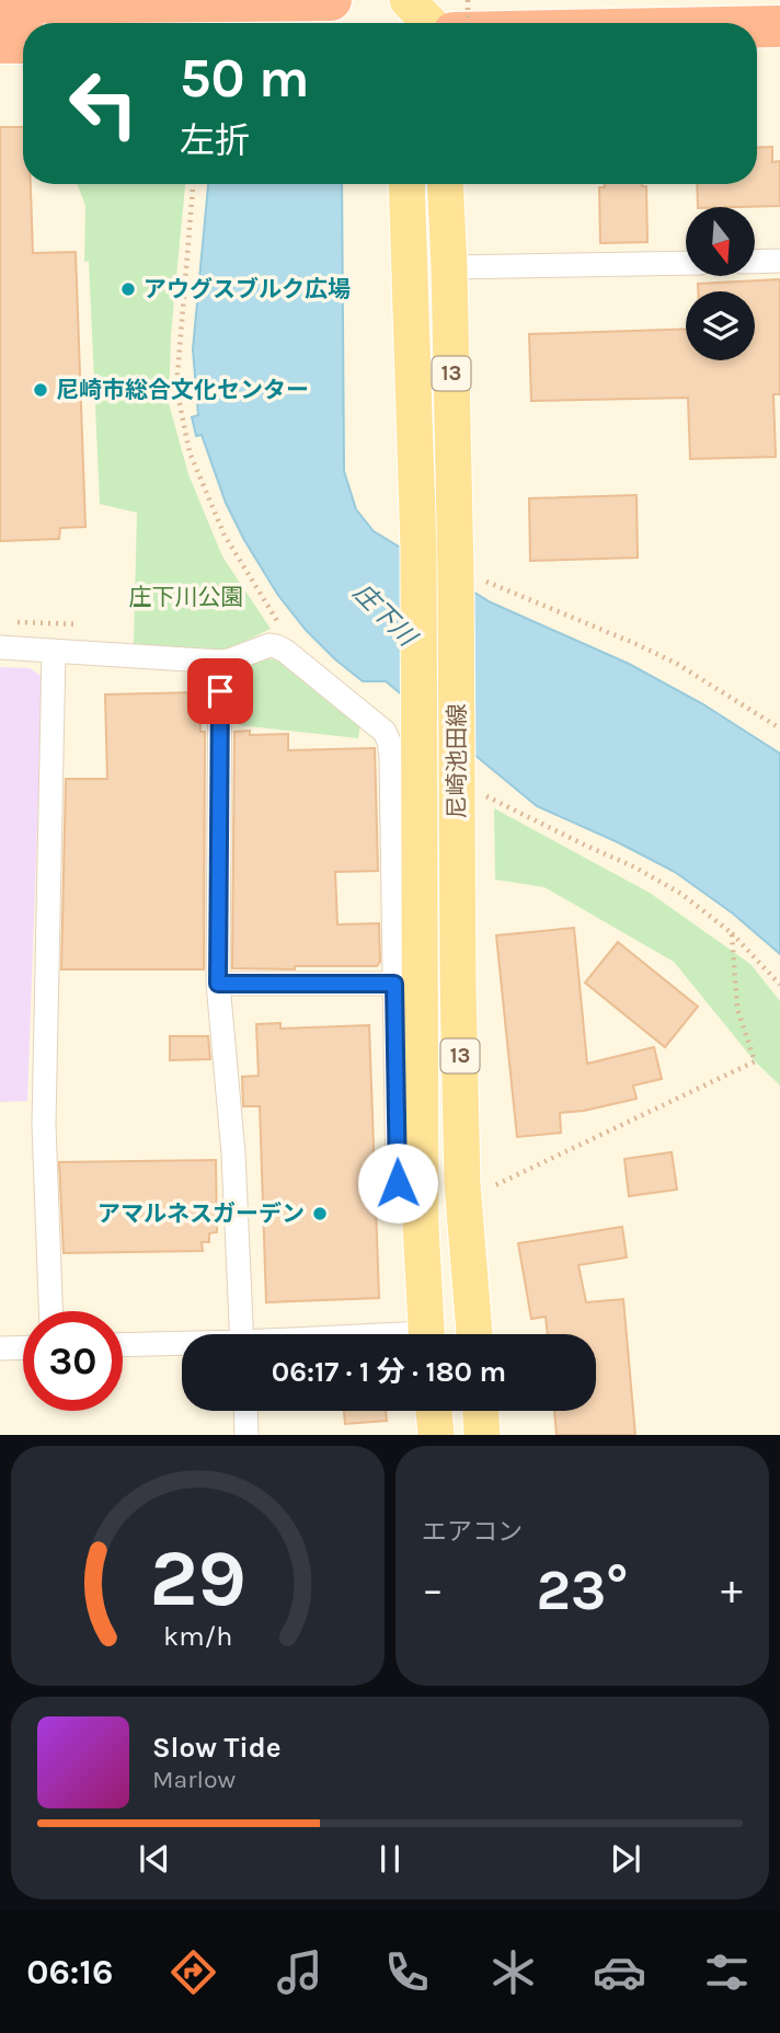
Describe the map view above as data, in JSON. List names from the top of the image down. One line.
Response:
{"streets":{"main road":["13","尼崎池田線"]},"water":["庄下川"],"parks":["庄下川公園"],"places":["アウグスブルク広場","尼崎市総合文化センター","アマルネスガーデン"],"north":"bottom","page":{"turn":["50 m","左折"],"limit":"30","trip":"06:17 · 1 分 · 180 m","tile":"エアコン","heat":["−","23°","+"],"song":["Slow Tide","Marlow"],"tabs":"06:16","gauge":["29","km/h"]}}
